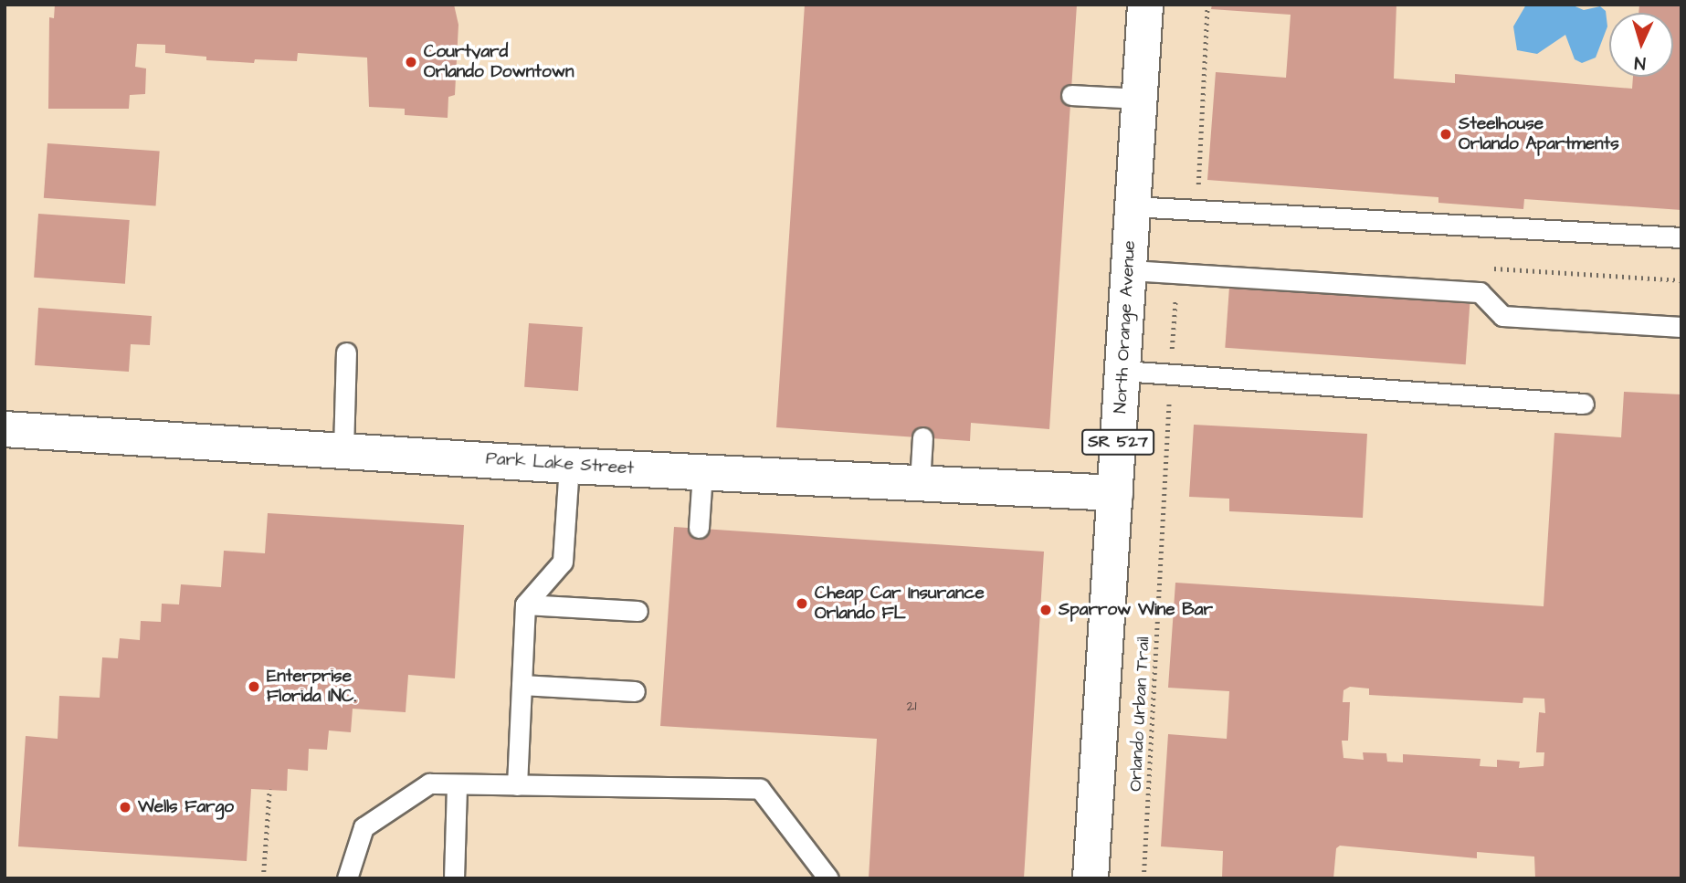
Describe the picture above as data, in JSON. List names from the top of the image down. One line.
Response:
{"streets":{"street":["North Orange Avenue","SR 527","Park Lake Street"],"path":["Orlando Urban Trail"]},"crossings":[["North Orange Avenue","Park Lake Street"]],"places":["Courtyard Orlando Downtown","Steelhouse Orlando Apartments","Cheap Car Insurance Orlando FL","Sparrow Wine Bar","Enterprise Florida INC.","Wells Fargo"],"house_numbers":["21"],"north":"bottom"}
